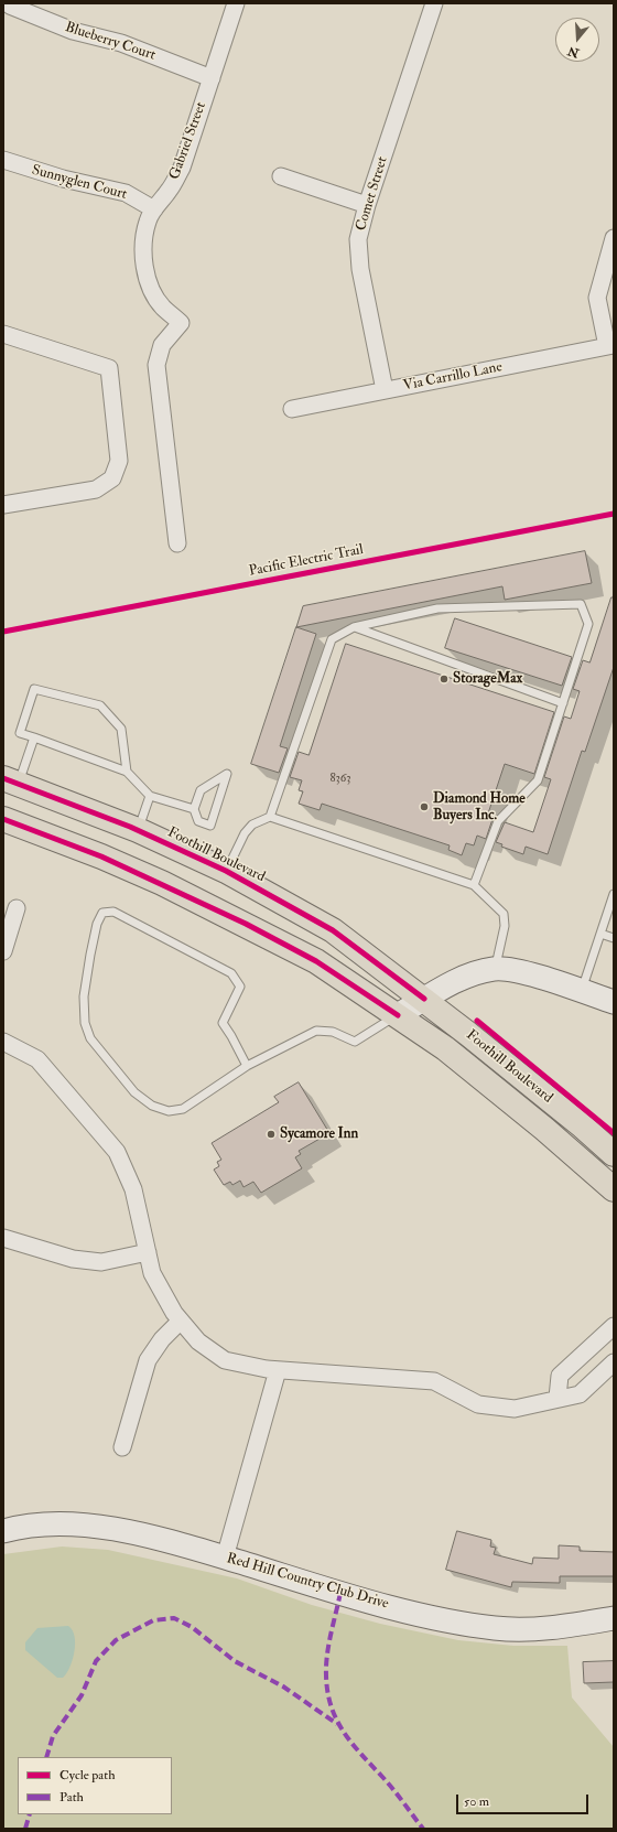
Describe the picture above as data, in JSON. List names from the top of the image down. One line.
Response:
{"streets":{"main road":["Foothill Boulevard"],"street":["Blueberry Court","Gabriel Street","Sunnyglen Court","Comet Street","Via Carrillo Lane","Red Hill Country Club Drive"],"cycle path":["Pacific Electric Trail"]},"crossings":[["Blueberry Court","Gabriel Street"],["Gabriel Street","Sunnyglen Court"],["Comet Street","Via Carrillo Lane"]],"places":["StorageMax","Diamond Home Buyers Inc.","Sycamore Inn"],"house_numbers":["8363"],"legend":["Cycle path","Path"],"scale_bar":"50 m","north":"bottom"}
